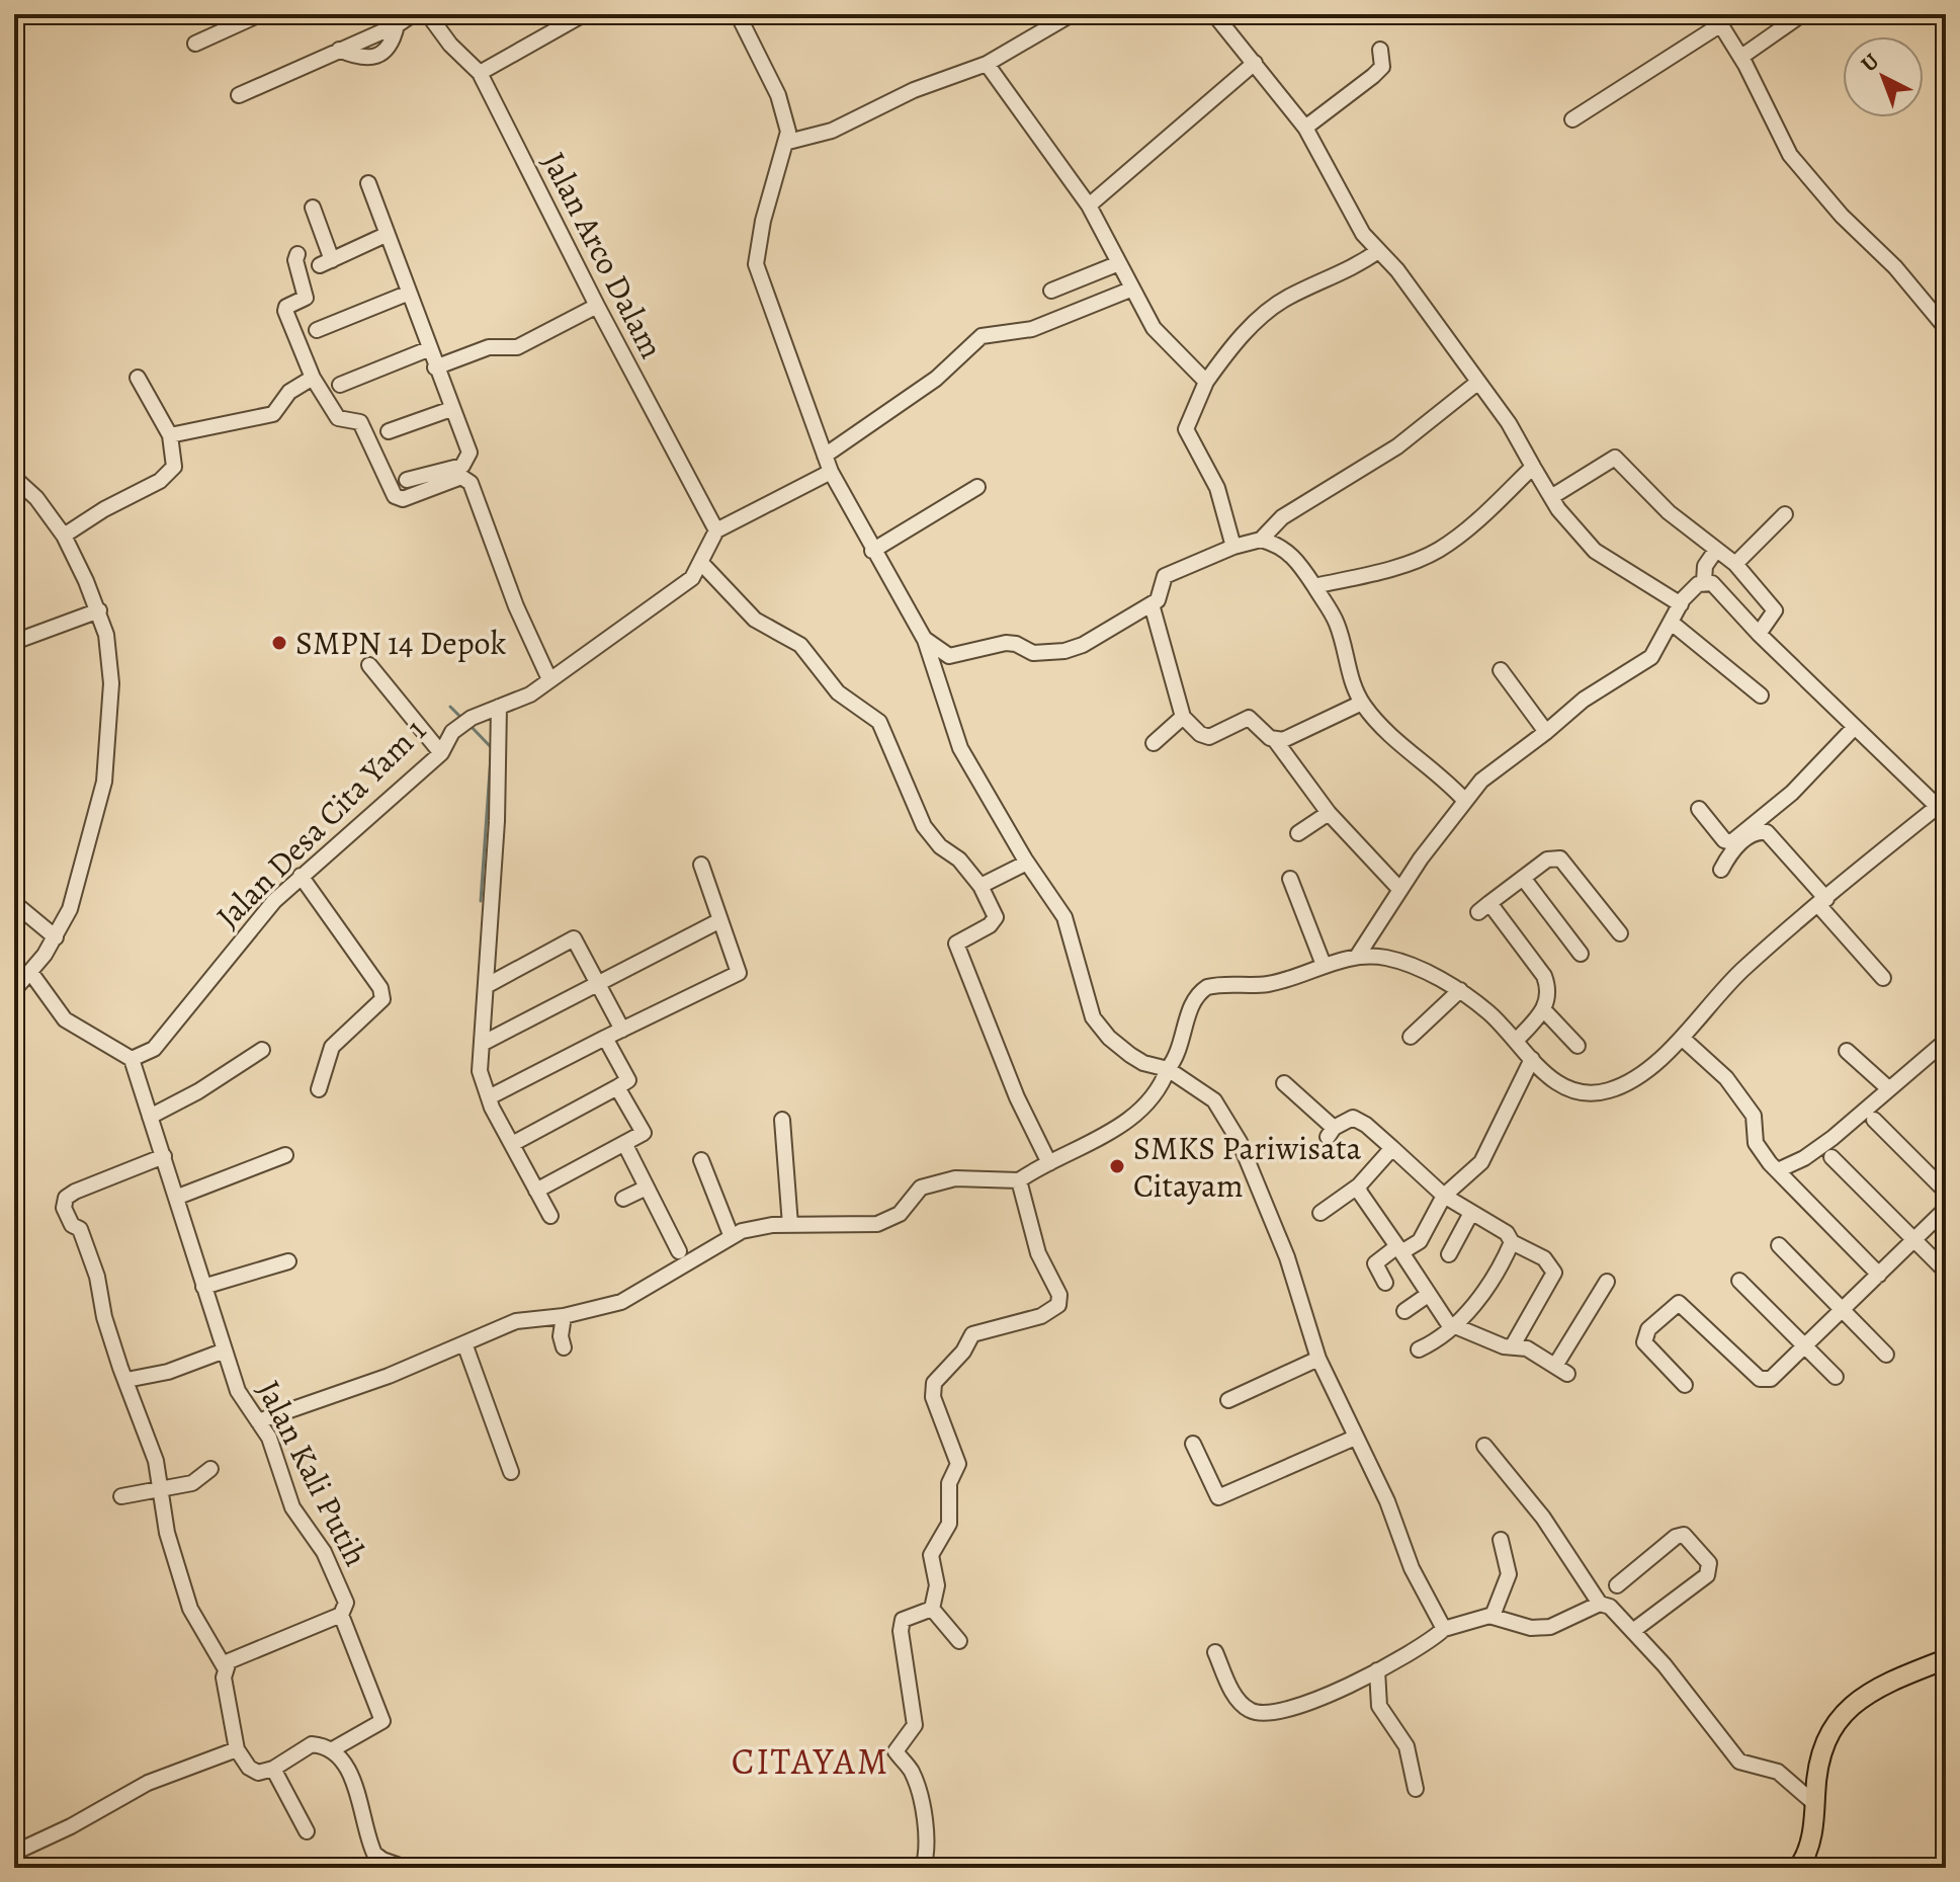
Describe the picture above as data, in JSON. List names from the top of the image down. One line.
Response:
{"streets":{"street":["Jalan Arco Dalam","Jalan Desa Cita Yam 1","Jalan Kali Putih"]},"crossings":[["Jalan Desa Cita Yam 1","Jalan Kali Putih"]],"districts":["CITAYAM"],"places":["SMPN 14 Depok","SMKS Pariwisata Citayam"],"north":"top left"}
